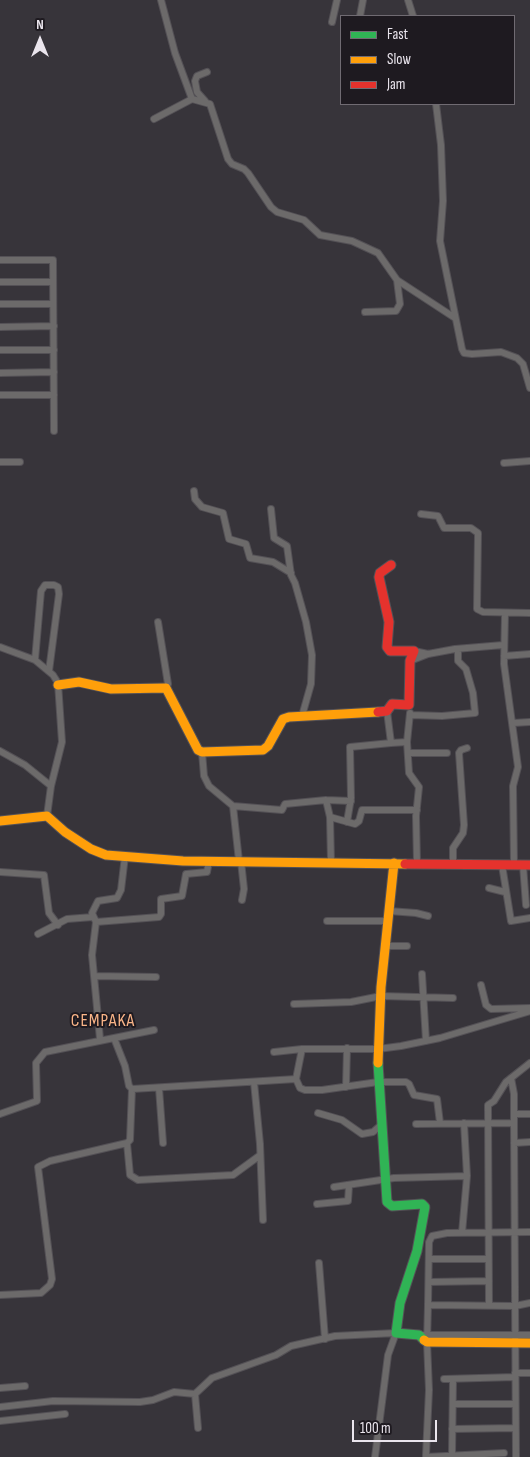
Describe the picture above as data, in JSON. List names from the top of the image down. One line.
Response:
{"districts":["CEMPAKA"],"legend":["Fast","Slow","Jam"],"scale_bar":"100 m","north":"top"}
